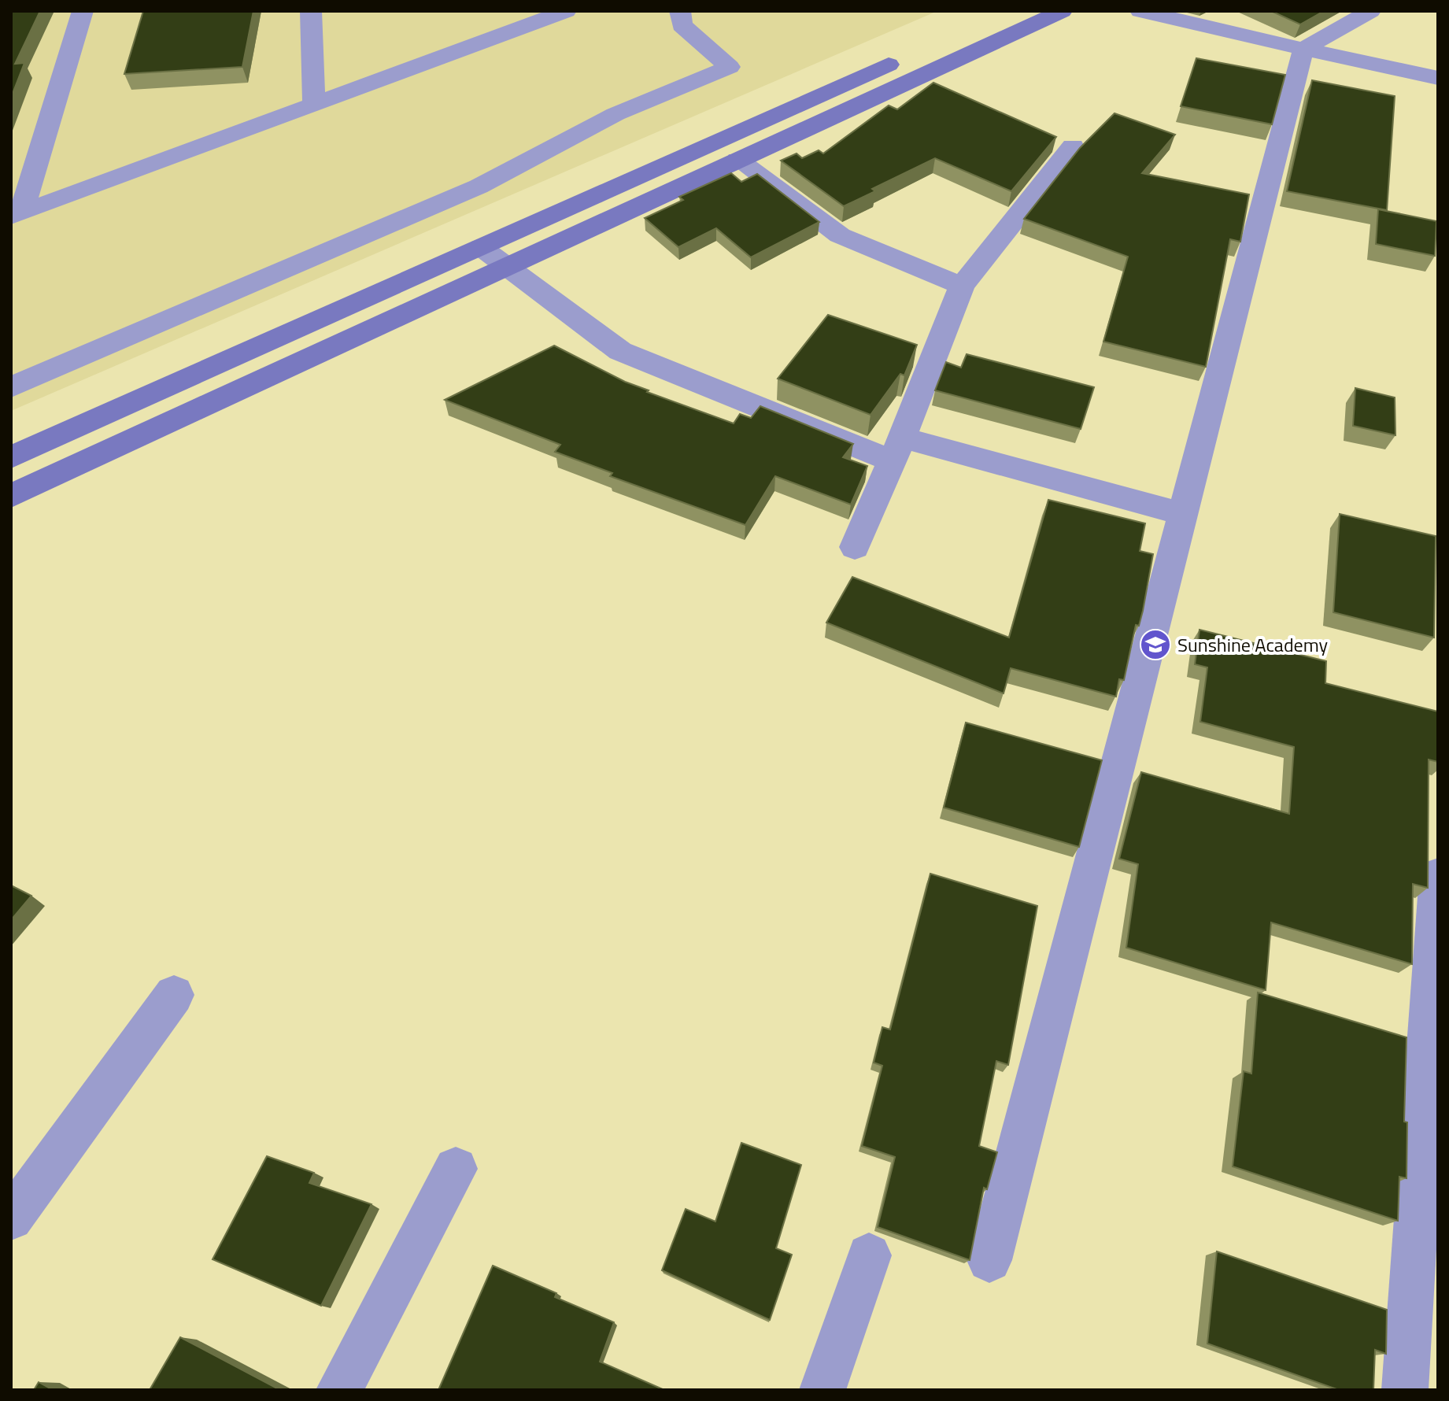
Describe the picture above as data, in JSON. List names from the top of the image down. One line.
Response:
{"places":{"school or university":["Sunshine Academy"]}}
